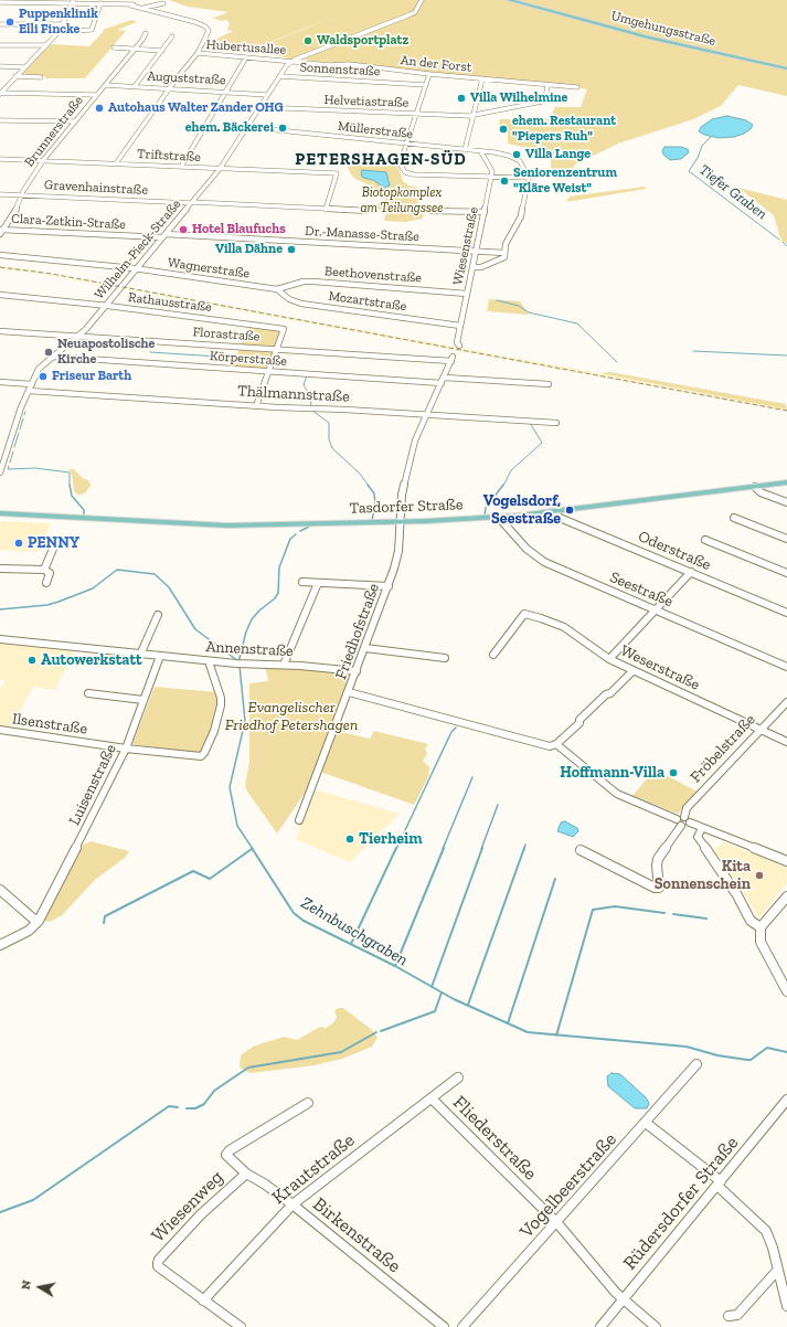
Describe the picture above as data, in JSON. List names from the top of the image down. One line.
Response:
{"streets":{"main road":["Umgehungsstraße","Tasdorfer Straße"],"street":["Hubertusallee","An der Forst","Sonnenstraße","Auguststraße","Helvetiastraße","Müllerstraße","Brunnerstraße","Triftstraße","Gravenhainstraße","Clara-Zetkin-Straße","Dr.-Manasse-Straße","Wiesenstraße","Wilhelm-Pieck-Straße","Wagnerstraße","Beethovenstraße","Mozartstraße","Rathausstraße","Florastraße","Körperstraße","Thälmannstraße","Oderstraße","Seestraße","Friedhofstraße","Annenstraße","Weserstraße","Ilsenstraße","Fröbelstraße","Luisenstraße","Fliederstraße","Krautstraße","Vogelbeerstraße","Rüdersdorfer Straße","Wiesenweg","Birkenstraße"]},"crossings":[["Hubertusallee","An der Forst"],["Hubertusallee","Wilhelm-Pieck-Straße"],["An der Forst","Helvetiastraße"],["An der Forst","Wilhelm-Pieck-Straße"],["Sonnenstraße","Wilhelm-Pieck-Straße"],["Auguststraße","Brunnerstraße"],["Auguststraße","Wilhelm-Pieck-Straße"],["Helvetiastraße","Wilhelm-Pieck-Straße"],["Müllerstraße","Wilhelm-Pieck-Straße"],["Brunnerstraße","Triftstraße"],["Brunnerstraße","Gravenhainstraße"],["Brunnerstraße","Clara-Zetkin-Straße"],["Triftstraße","Gravenhainstraße"],["Triftstraße","Wilhelm-Pieck-Straße"],["Gravenhainstraße","Wilhelm-Pieck-Straße"],["Clara-Zetkin-Straße","Dr.-Manasse-Straße"],["Clara-Zetkin-Straße","Wilhelm-Pieck-Straße"],["Dr.-Manasse-Straße","Wiesenstraße"],["Dr.-Manasse-Straße","Wilhelm-Pieck-Straße"],["Wiesenstraße","Beethovenstraße"],["Wiesenstraße","Mozartstraße"],["Wilhelm-Pieck-Straße","Wagnerstraße"],["Wilhelm-Pieck-Straße","Rathausstraße"],["Wilhelm-Pieck-Straße","Florastraße"],["Wilhelm-Pieck-Straße","Körperstraße"],["Wilhelm-Pieck-Straße","Thälmannstraße"],["Wagnerstraße","Beethovenstraße"],["Wagnerstraße","Mozartstraße"],["Beethovenstraße","Mozartstraße"],["Rathausstraße","Florastraße"],["Florastraße","Friedhofstraße"],["Körperstraße","Friedhofstraße"],["Thälmannstraße","Friedhofstraße"],["Tasdorfer Straße","Oderstraße"],["Tasdorfer Straße","Seestraße"],["Tasdorfer Straße","Friedhofstraße"],["Friedhofstraße","Annenstraße"],["Annenstraße","Ilsenstraße"],["Annenstraße","Luisenstraße"],["Weserstraße","Fröbelstraße"],["Ilsenstraße","Luisenstraße"],["Fliederstraße","Krautstraße"],["Fliederstraße","Vogelbeerstraße"],["Fliederstraße","Rüdersdorfer Straße"],["Krautstraße","Wiesenweg"],["Krautstraße","Birkenstraße"],["Wiesenweg","Birkenstraße"]],"districts":["PETERSHAGEN-SÜD"],"water":["Tiefer Graben","Zehnbuschgraben"],"parks":["Biotopkomplex am Teilungssee","Evangelischer Friedhof Petershagen"],"places":["Puppenklinik Elli Fincke","Waldsportplatz","Villa Wilhelmine","Autohaus Walter Zander OHG","ehem. Bäckerei","ehem. Restaurant \"Piepers Ruh\"","Villa Lange","Seniorenzentrum \"Kläre Weist\"","Hotel Blaufuchs","Villa Dähne","Neuapostolische Kirche","Friseur Barth","Vogelsdorf, Seestraße","PENNY","Autowerkstatt","Hoffmann-Villa","Tierheim","Kita Sonnenschein"],"north":"left"}
